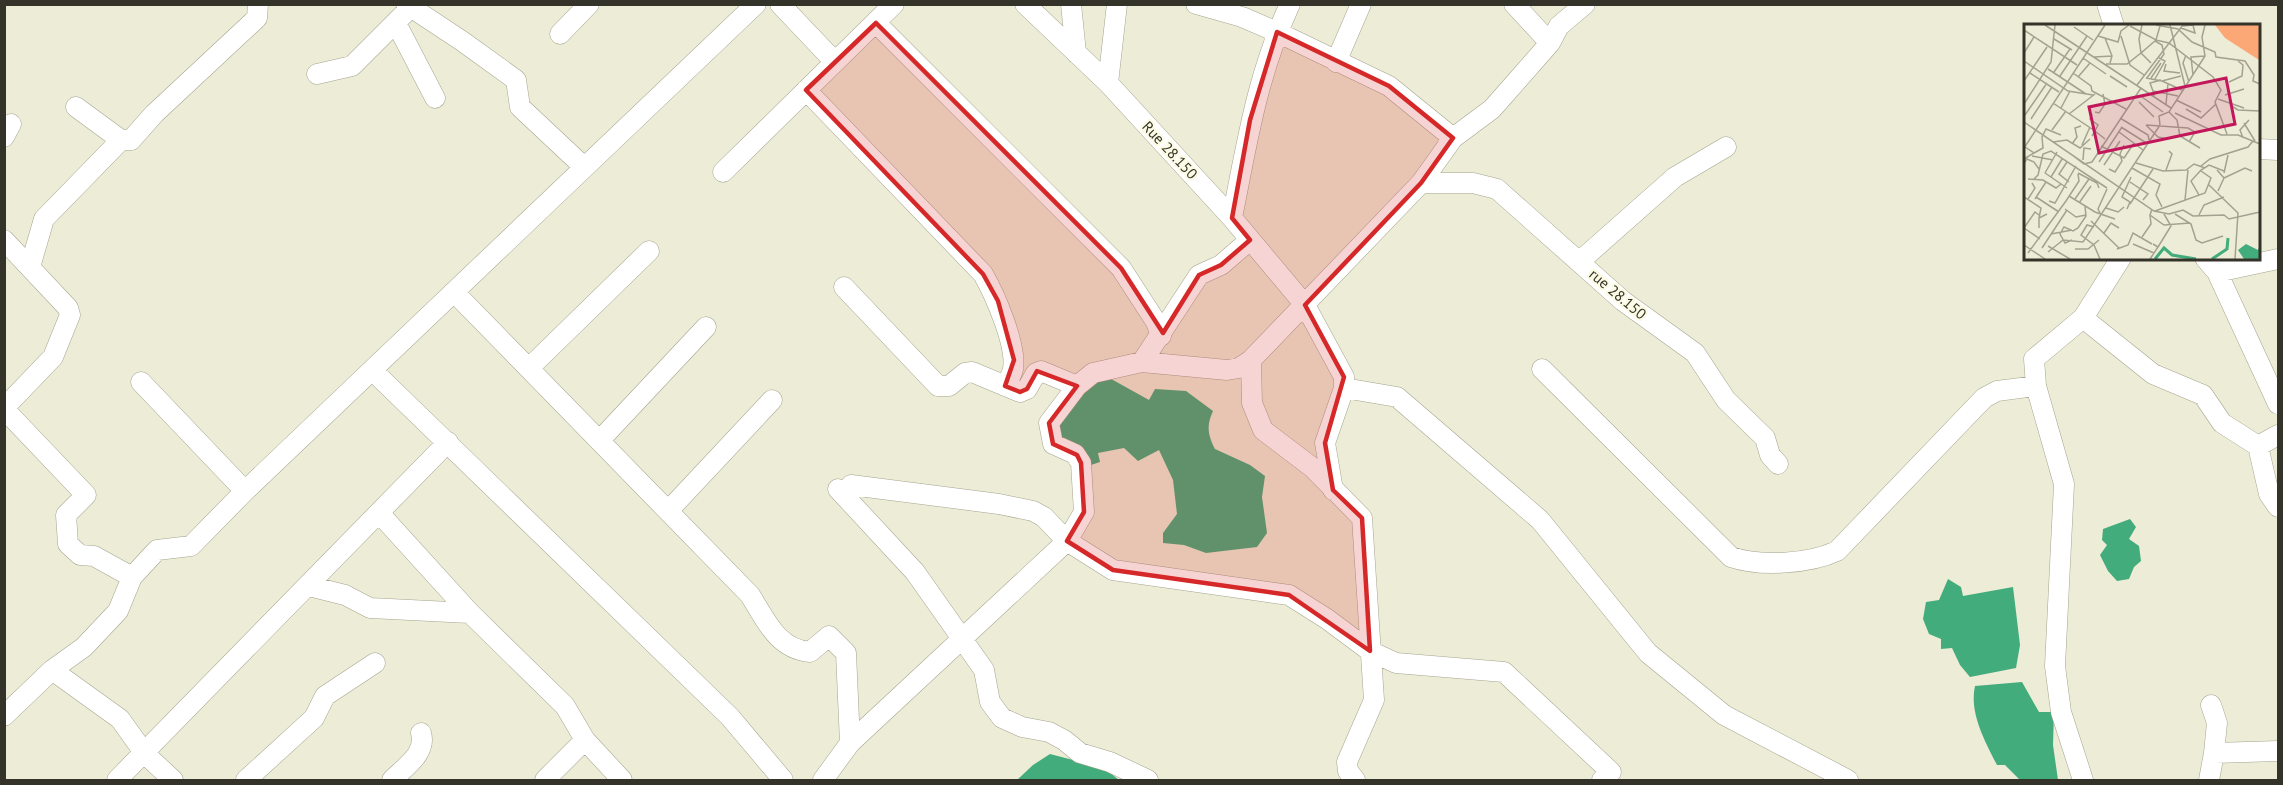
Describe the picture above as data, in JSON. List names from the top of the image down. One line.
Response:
{"streets":{"street":["Rue 28.150","rue 28.150"]}}
